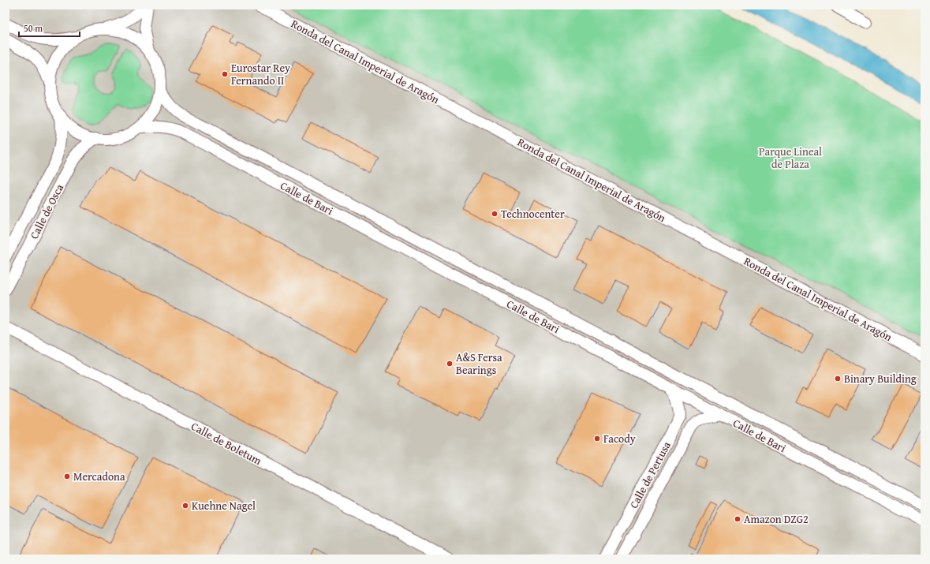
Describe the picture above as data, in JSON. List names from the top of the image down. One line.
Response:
{"streets":{"street":["Ronda del Canal Imperial de Aragón","Calle de Bari","Calle de Osca","Calle de Boletum","Calle de Pertusa"]},"crossings":[["Calle de Bari","Calle de Osca"],["Calle de Bari","Calle de Pertusa"]],"parks":["Parque Lineal de Plaza"],"places":["Eurostar Rey Fernando II","Technocenter","A&S Fersa Bearings","Binary Building","Facody","Mercadona","Kuehne Nagel","Amazon DZG2"],"scale_bar":"50 m"}
